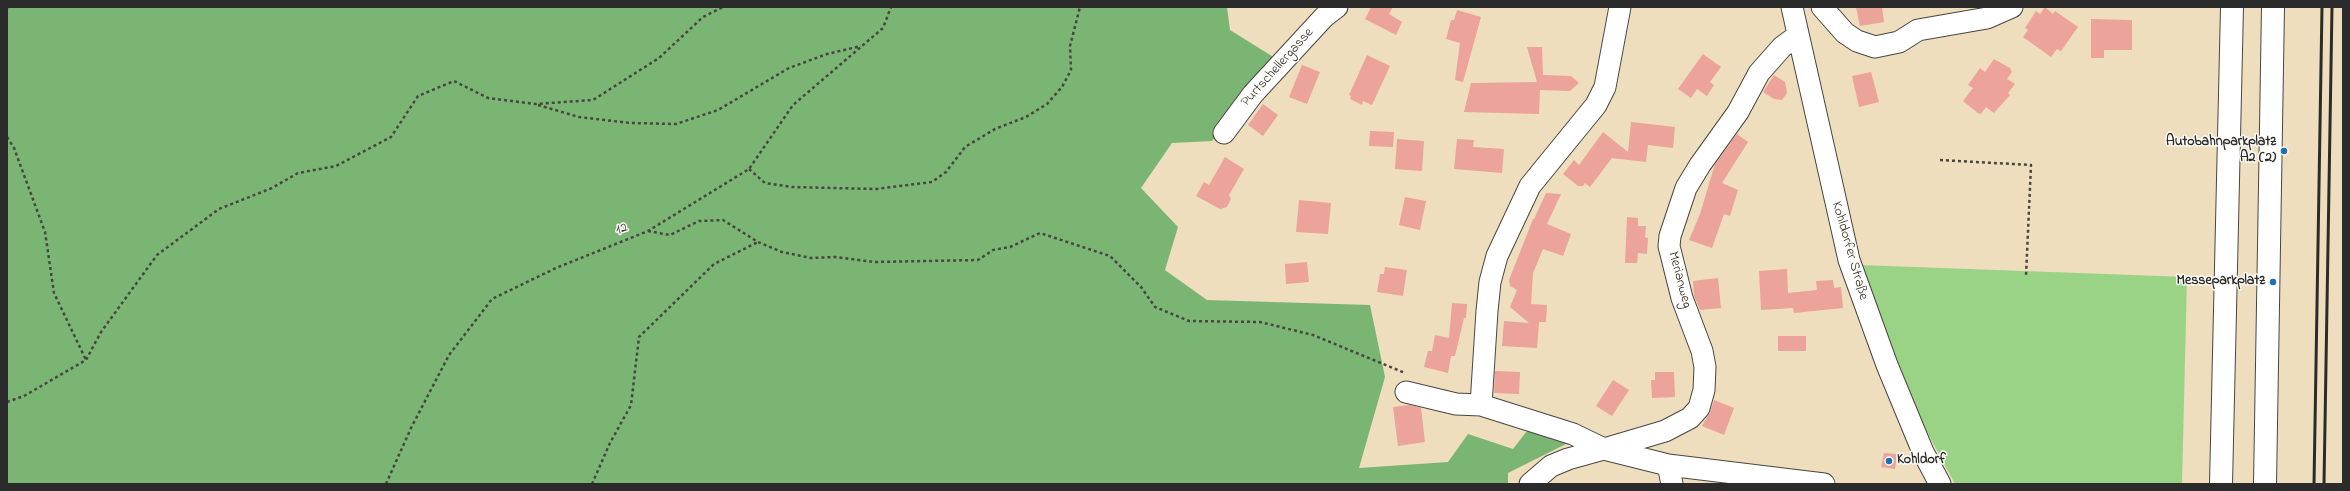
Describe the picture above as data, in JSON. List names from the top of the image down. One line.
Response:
{"streets":{"street":["Purtschellergasse","Kohldorfer Straße","Merianweg"],"path":["12"]},"crossings":[["Kohldorfer Straße","Merianweg"]],"places":["Autobahnparkplatz A2 (2)","Messeparkplatz","Kohldorf"]}
